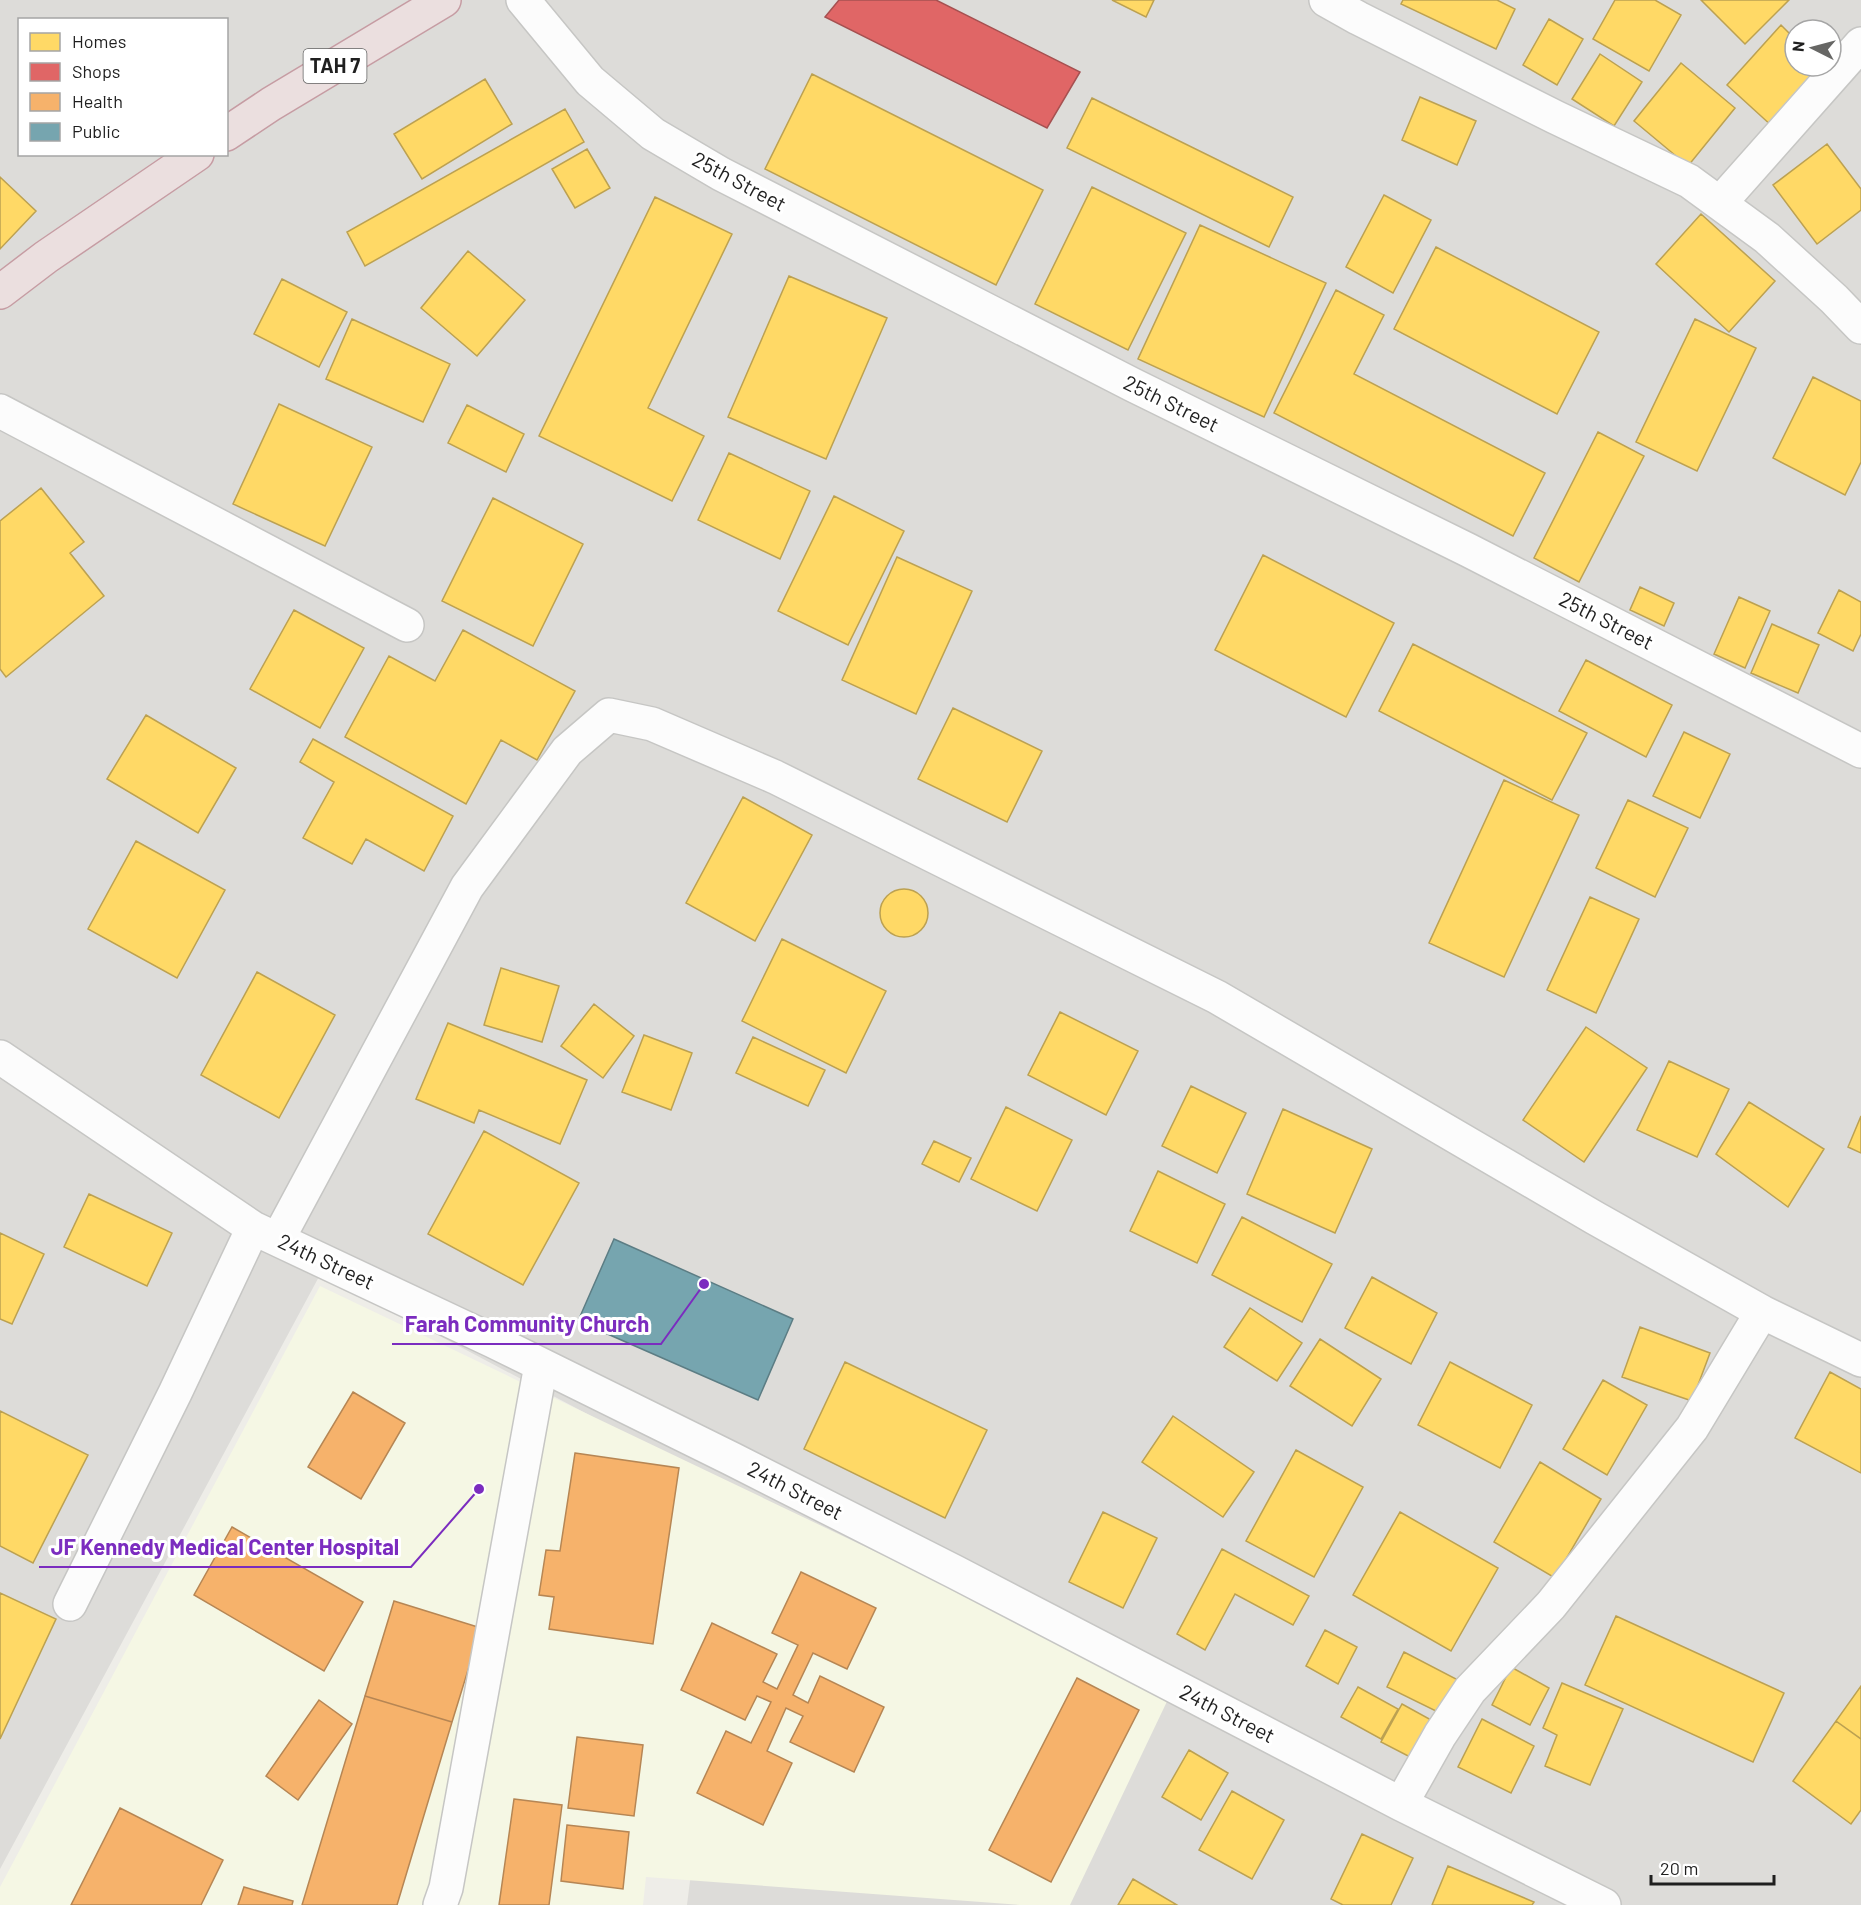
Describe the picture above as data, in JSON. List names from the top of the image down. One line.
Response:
{"streets":{"highway":["TAH 7"],"street":["25th Street","24th Street"]},"places":["Farah Community Church","JF Kennedy Medical Center Hospital"],"legend":["Homes","Shops","Health","Public"],"scale_bar":"20 m","north":"left"}
